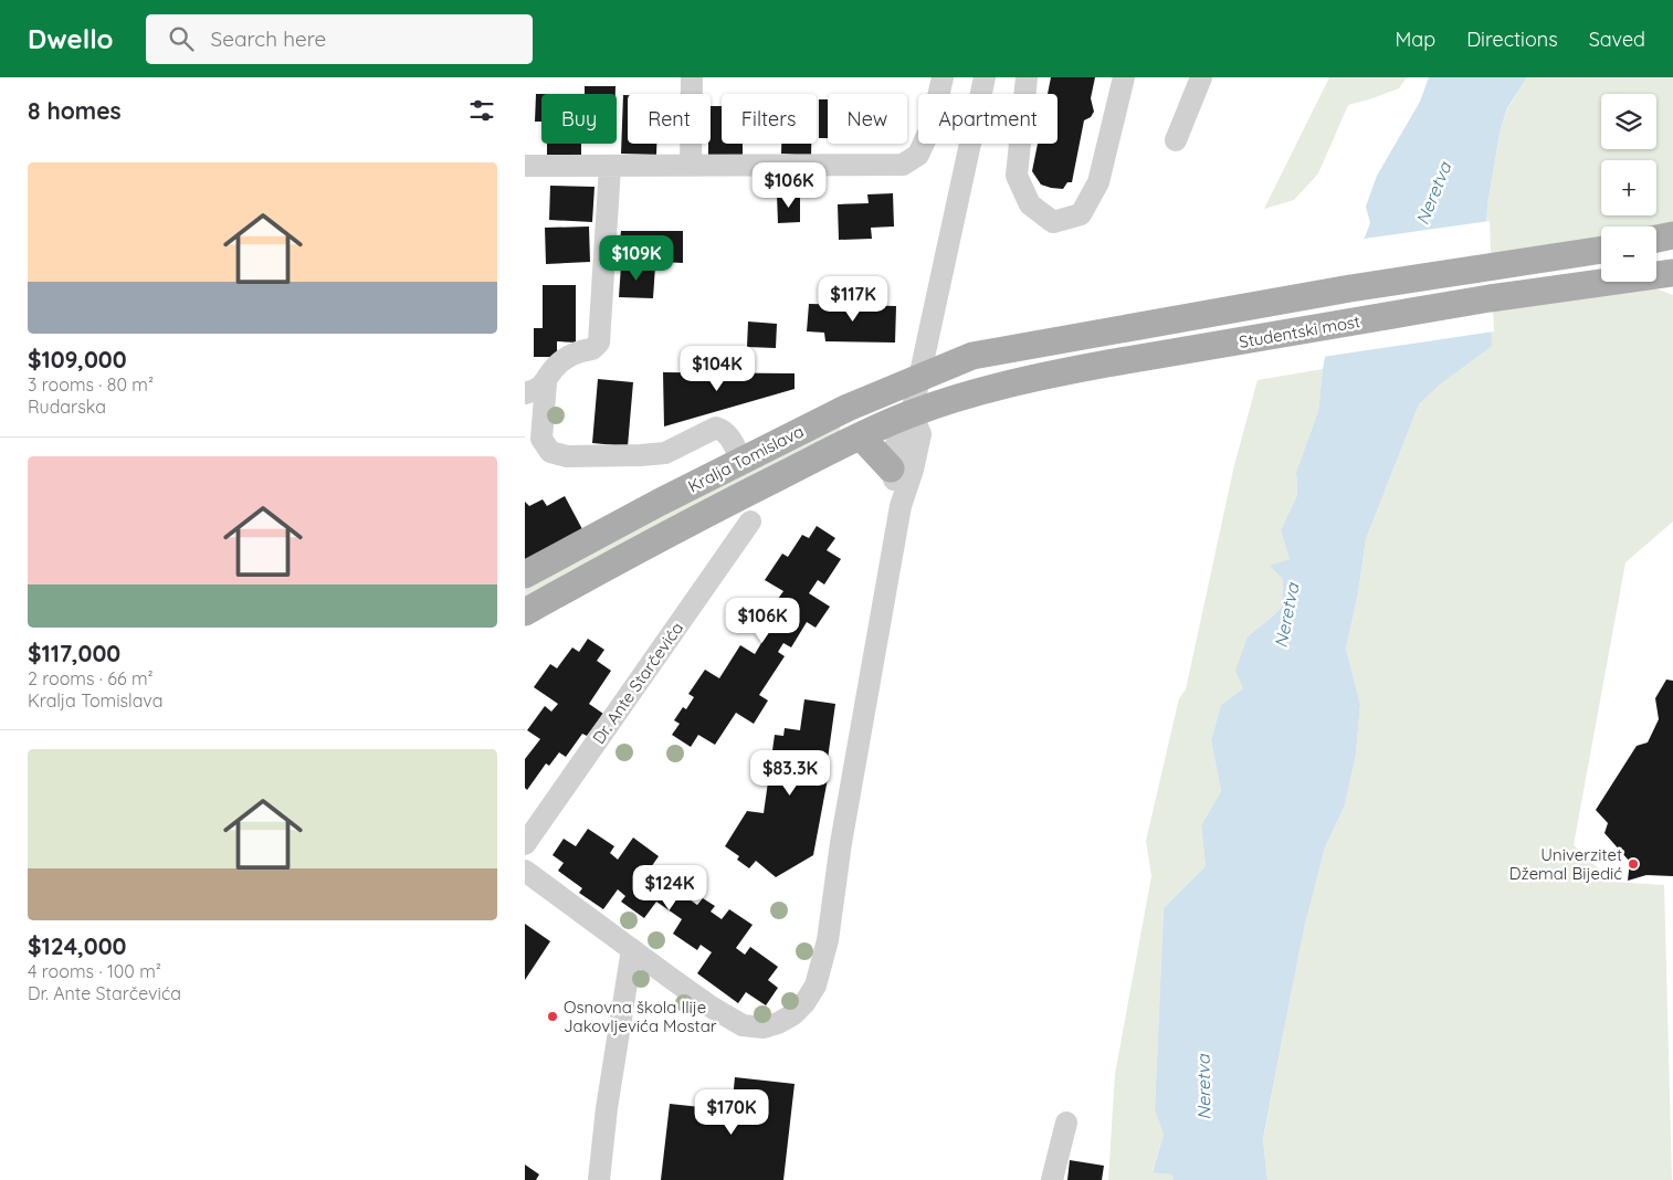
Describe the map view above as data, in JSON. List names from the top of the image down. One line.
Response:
{"streets":{"main road":["Studentski most","Kralja Tomislava"],"street":["Dr. Ante Starčevića"]},"crossings":[["Studentski most","Kralja Tomislava"]],"water":["Neretva"],"places":["Univerzitet Džemal Bijedić","Osnovna škola Ilije Jakovljevića Mostar"],"page":{"header":"Dwello","search":"Search here","nav":["Map","Directions","Saved"],"heading":"8 homes","map_buttons":["+","−"],"chip":["Buy","Rent","Filters","New","Apartment"],"list":[{"name":"$109,000","note":"3 rooms · 80 m² · Rudarska"},{"name":"$117,000","note":"2 rooms · 66 m² · Kralja Tomislava"},{"name":"$124,000","note":"4 rooms · 100 m² · Dr. Ante Starčevića"}],"price":["$106K","$109K","$117K","$104K","$106K","$83.3K","$124K","$170K"]}}
